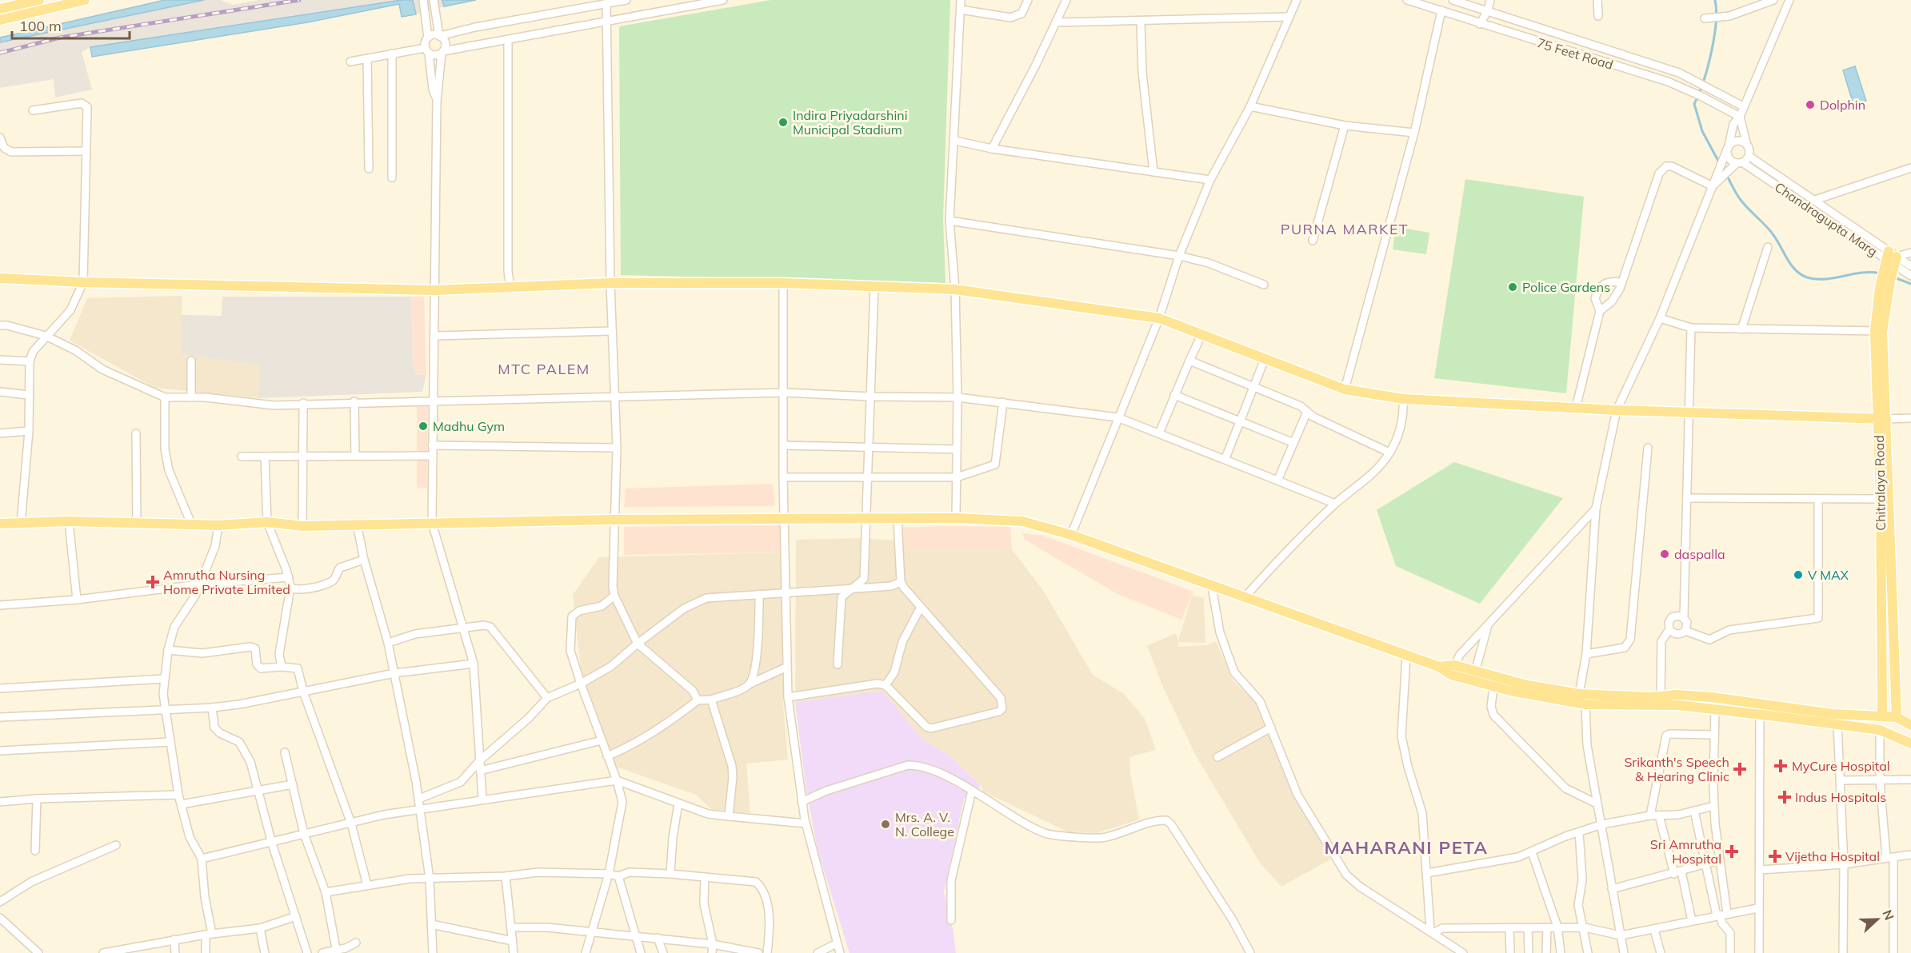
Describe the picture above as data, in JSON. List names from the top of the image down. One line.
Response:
{"streets":{"main road":["Chitralaya Road"],"street":["75 Feet Road","Chandragupta Marg"]},"crossings":[["Chandragupta Marg","Chitralaya Road"]],"districts":["PURNA MARKET","MTC PALEM","MAHARANI PETA"],"places":{"other":["Dolphin","Indira Priyadarshini Municipal Stadium","Police Gardens","Madhu Gym","daspalla","V MAX","Mrs. A. V. N. College"],"health":["Amrutha Nursing Home Private Limited","MyCure Hospital","Srikanth's Speech & Hearing Clinic","Indus Hospitals","Sri Amrutha Hospital","Vijetha Hospital"]},"scale_bar":"100 m","north":"right"}
